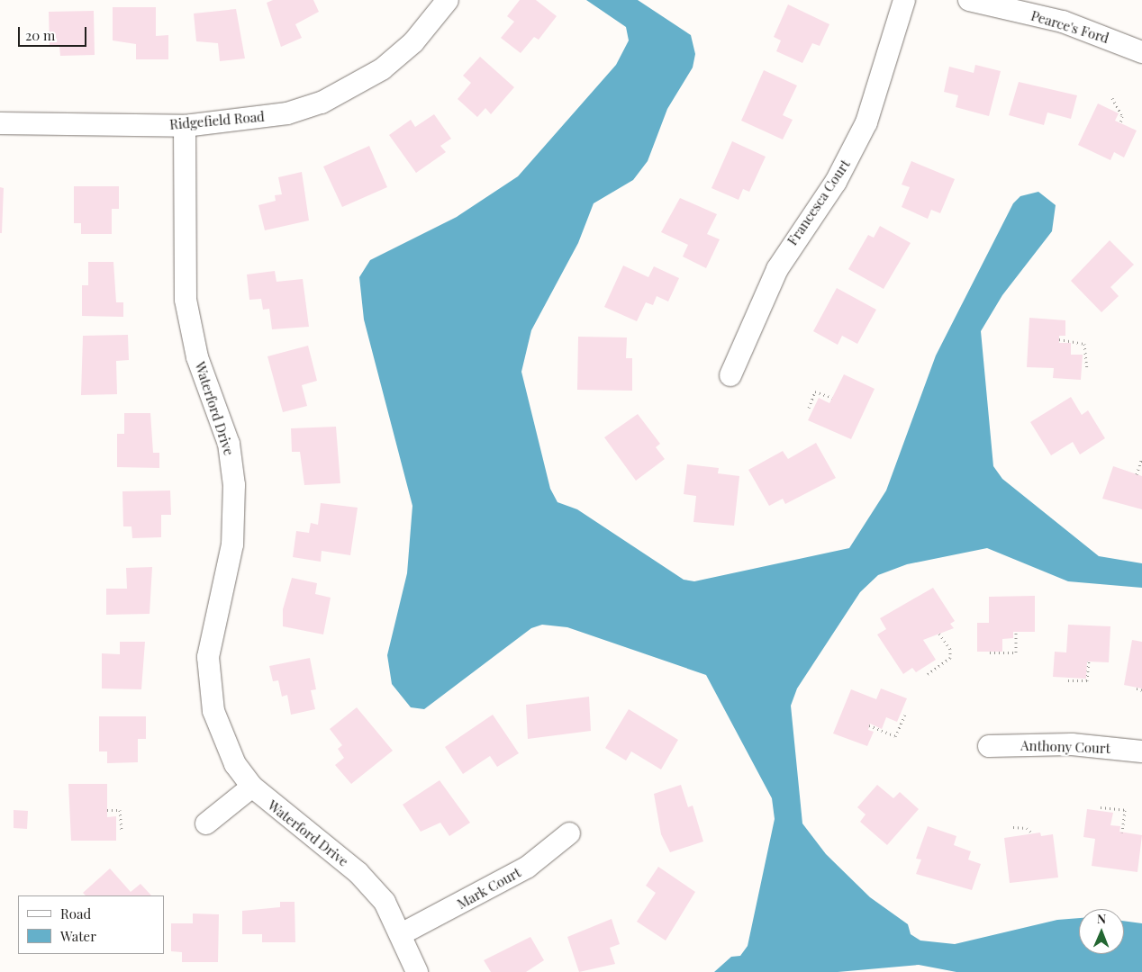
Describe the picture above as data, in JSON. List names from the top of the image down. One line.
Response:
{"streets":{"street":["Pearce's Ford","Ridgefield Road","Francesca Court","Waterford Drive","Anthony Court","Mark Court"]},"crossings":[["Ridgefield Road","Waterford Drive"],["Waterford Drive","Mark Court"]],"legend":["Road","Water"],"scale_bar":"20 m","north":"top"}
